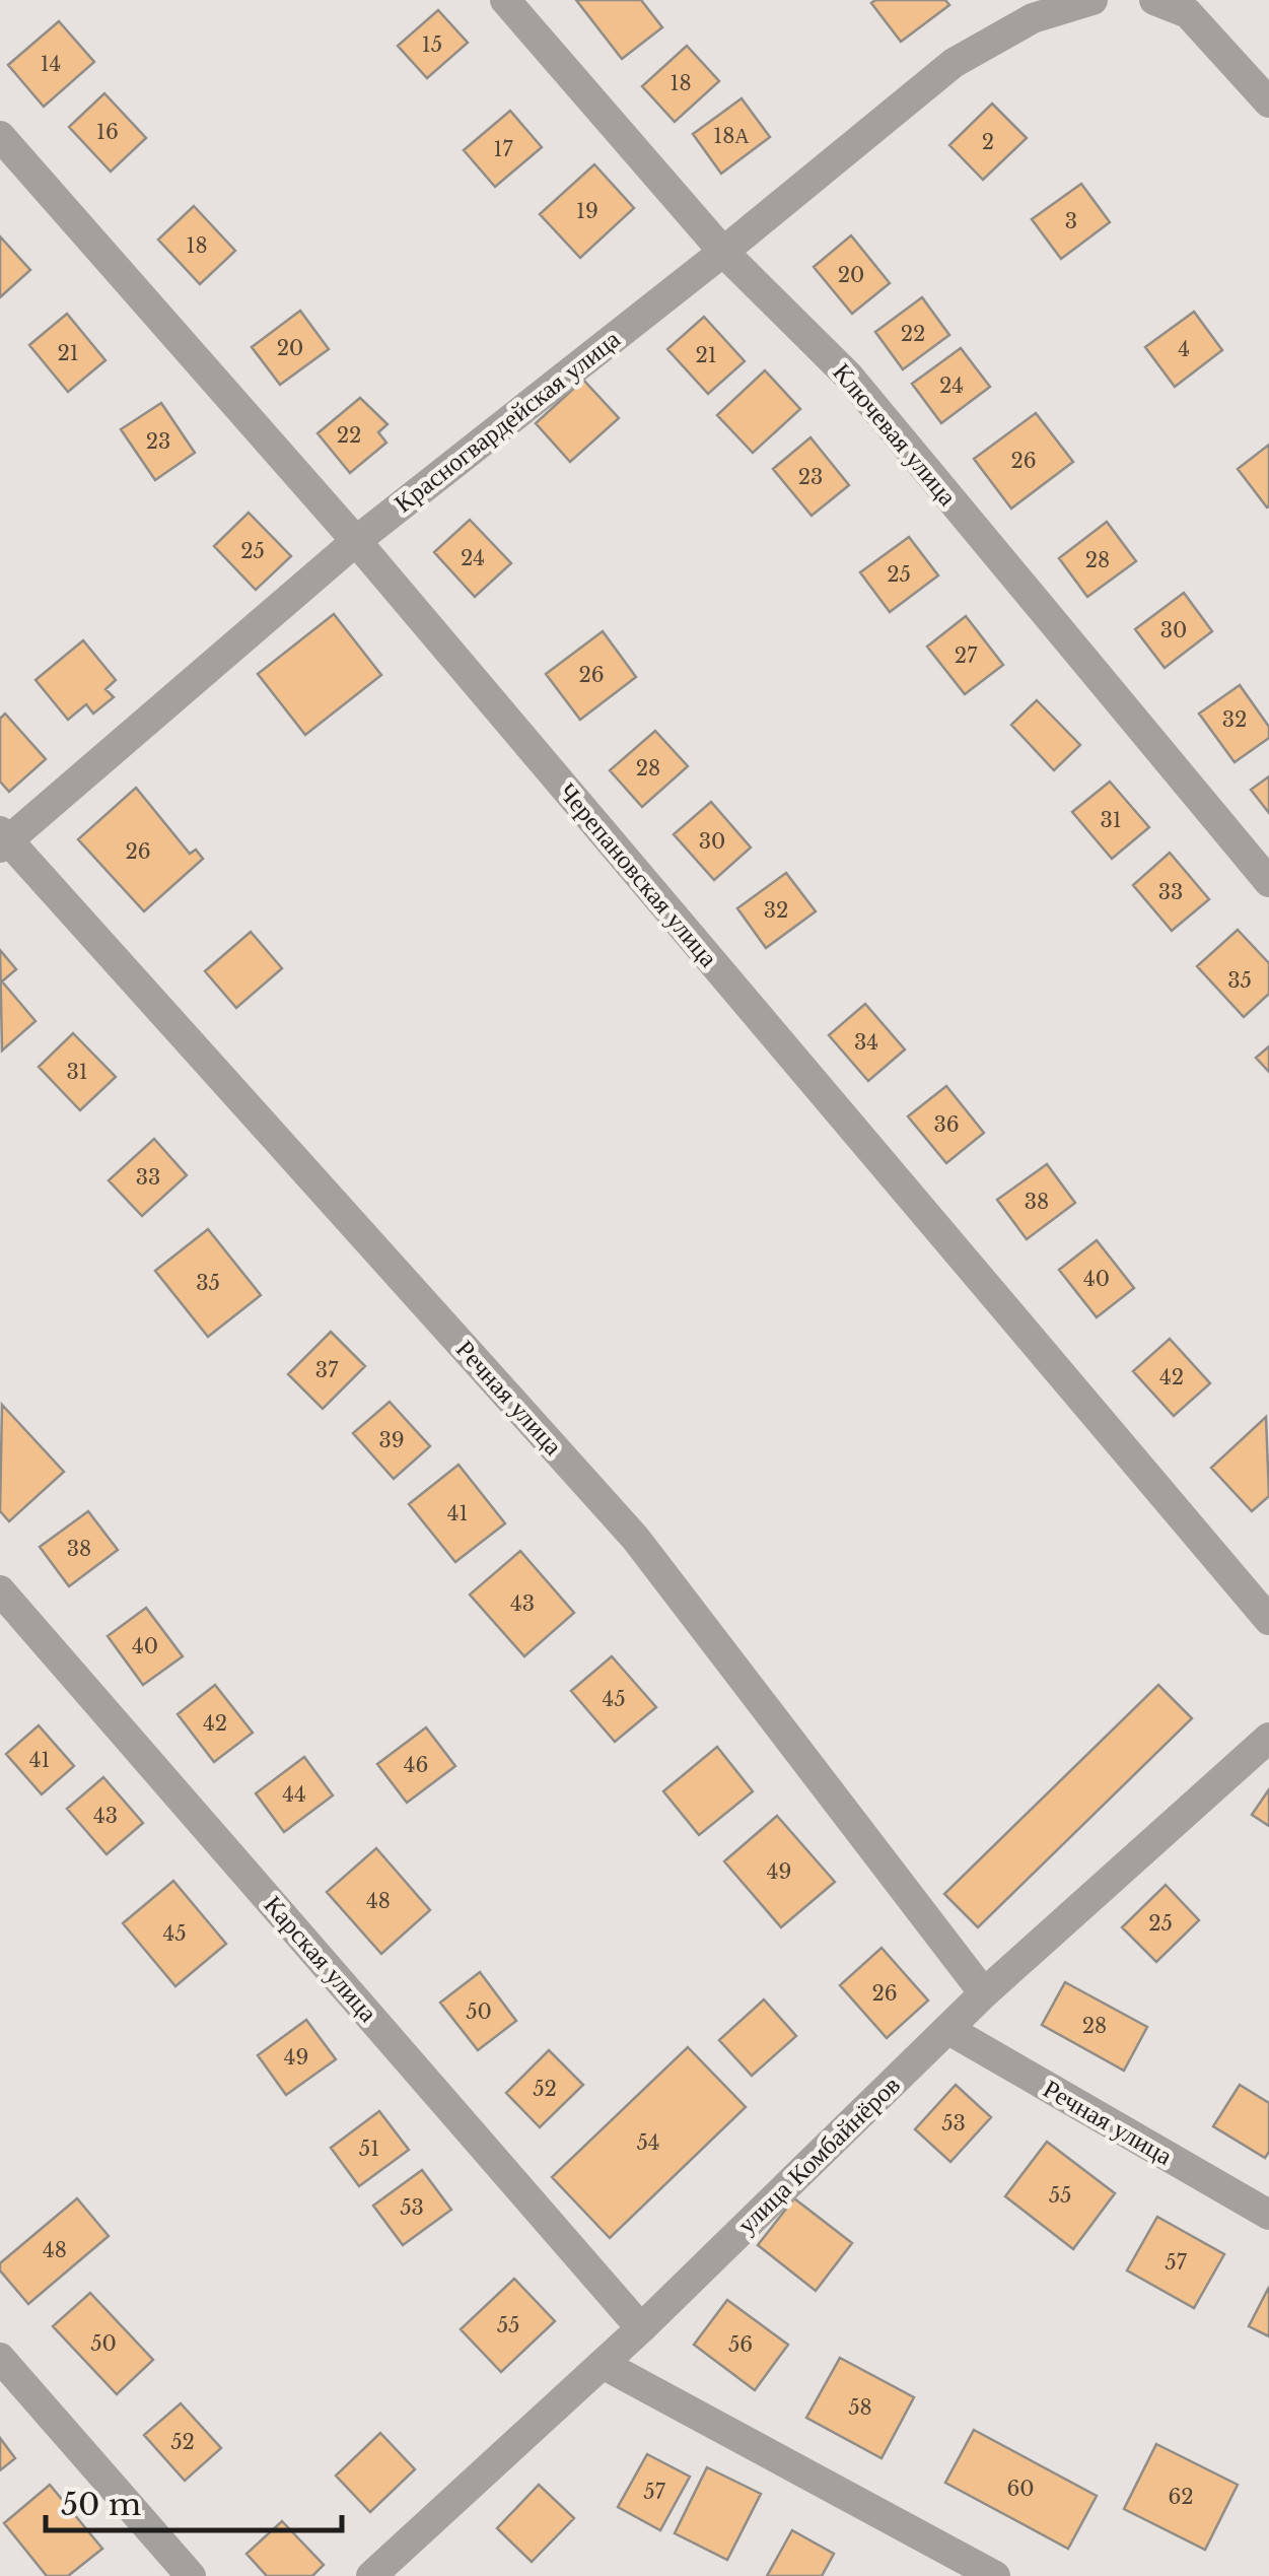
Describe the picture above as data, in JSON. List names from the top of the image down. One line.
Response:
{"streets":{"street":["Красногвардейская улица","Ключевая улица","Черепановская улица","Речная улица","Карская улица","улица Комбайнёров"]},"crossings":[["Красногвардейская улица","Ключевая улица"],["Красногвардейская улица","Черепановская улица"],["Красногвардейская улица","Речная улица"],["Речная улица","улица Комбайнёров"],["Карская улица","улица Комбайнёров"]],"house_numbers":["15","14","18","16","18А","2","17","19","3","18","20","22","20","4","21","21","24","22","23","26","23","25","24","28","25","30","27","26","32","28","31","30","26","33","32","35","34","31","36","33","38","40","35","37","42","39","41","38","43","40","45","42","41","46","44","43","49","48","25","45","26","50","28","49","52","53","54","51","55","53","48","57","55","50","56","58","52","60","57","62"],"scale_bar":"50 m"}
